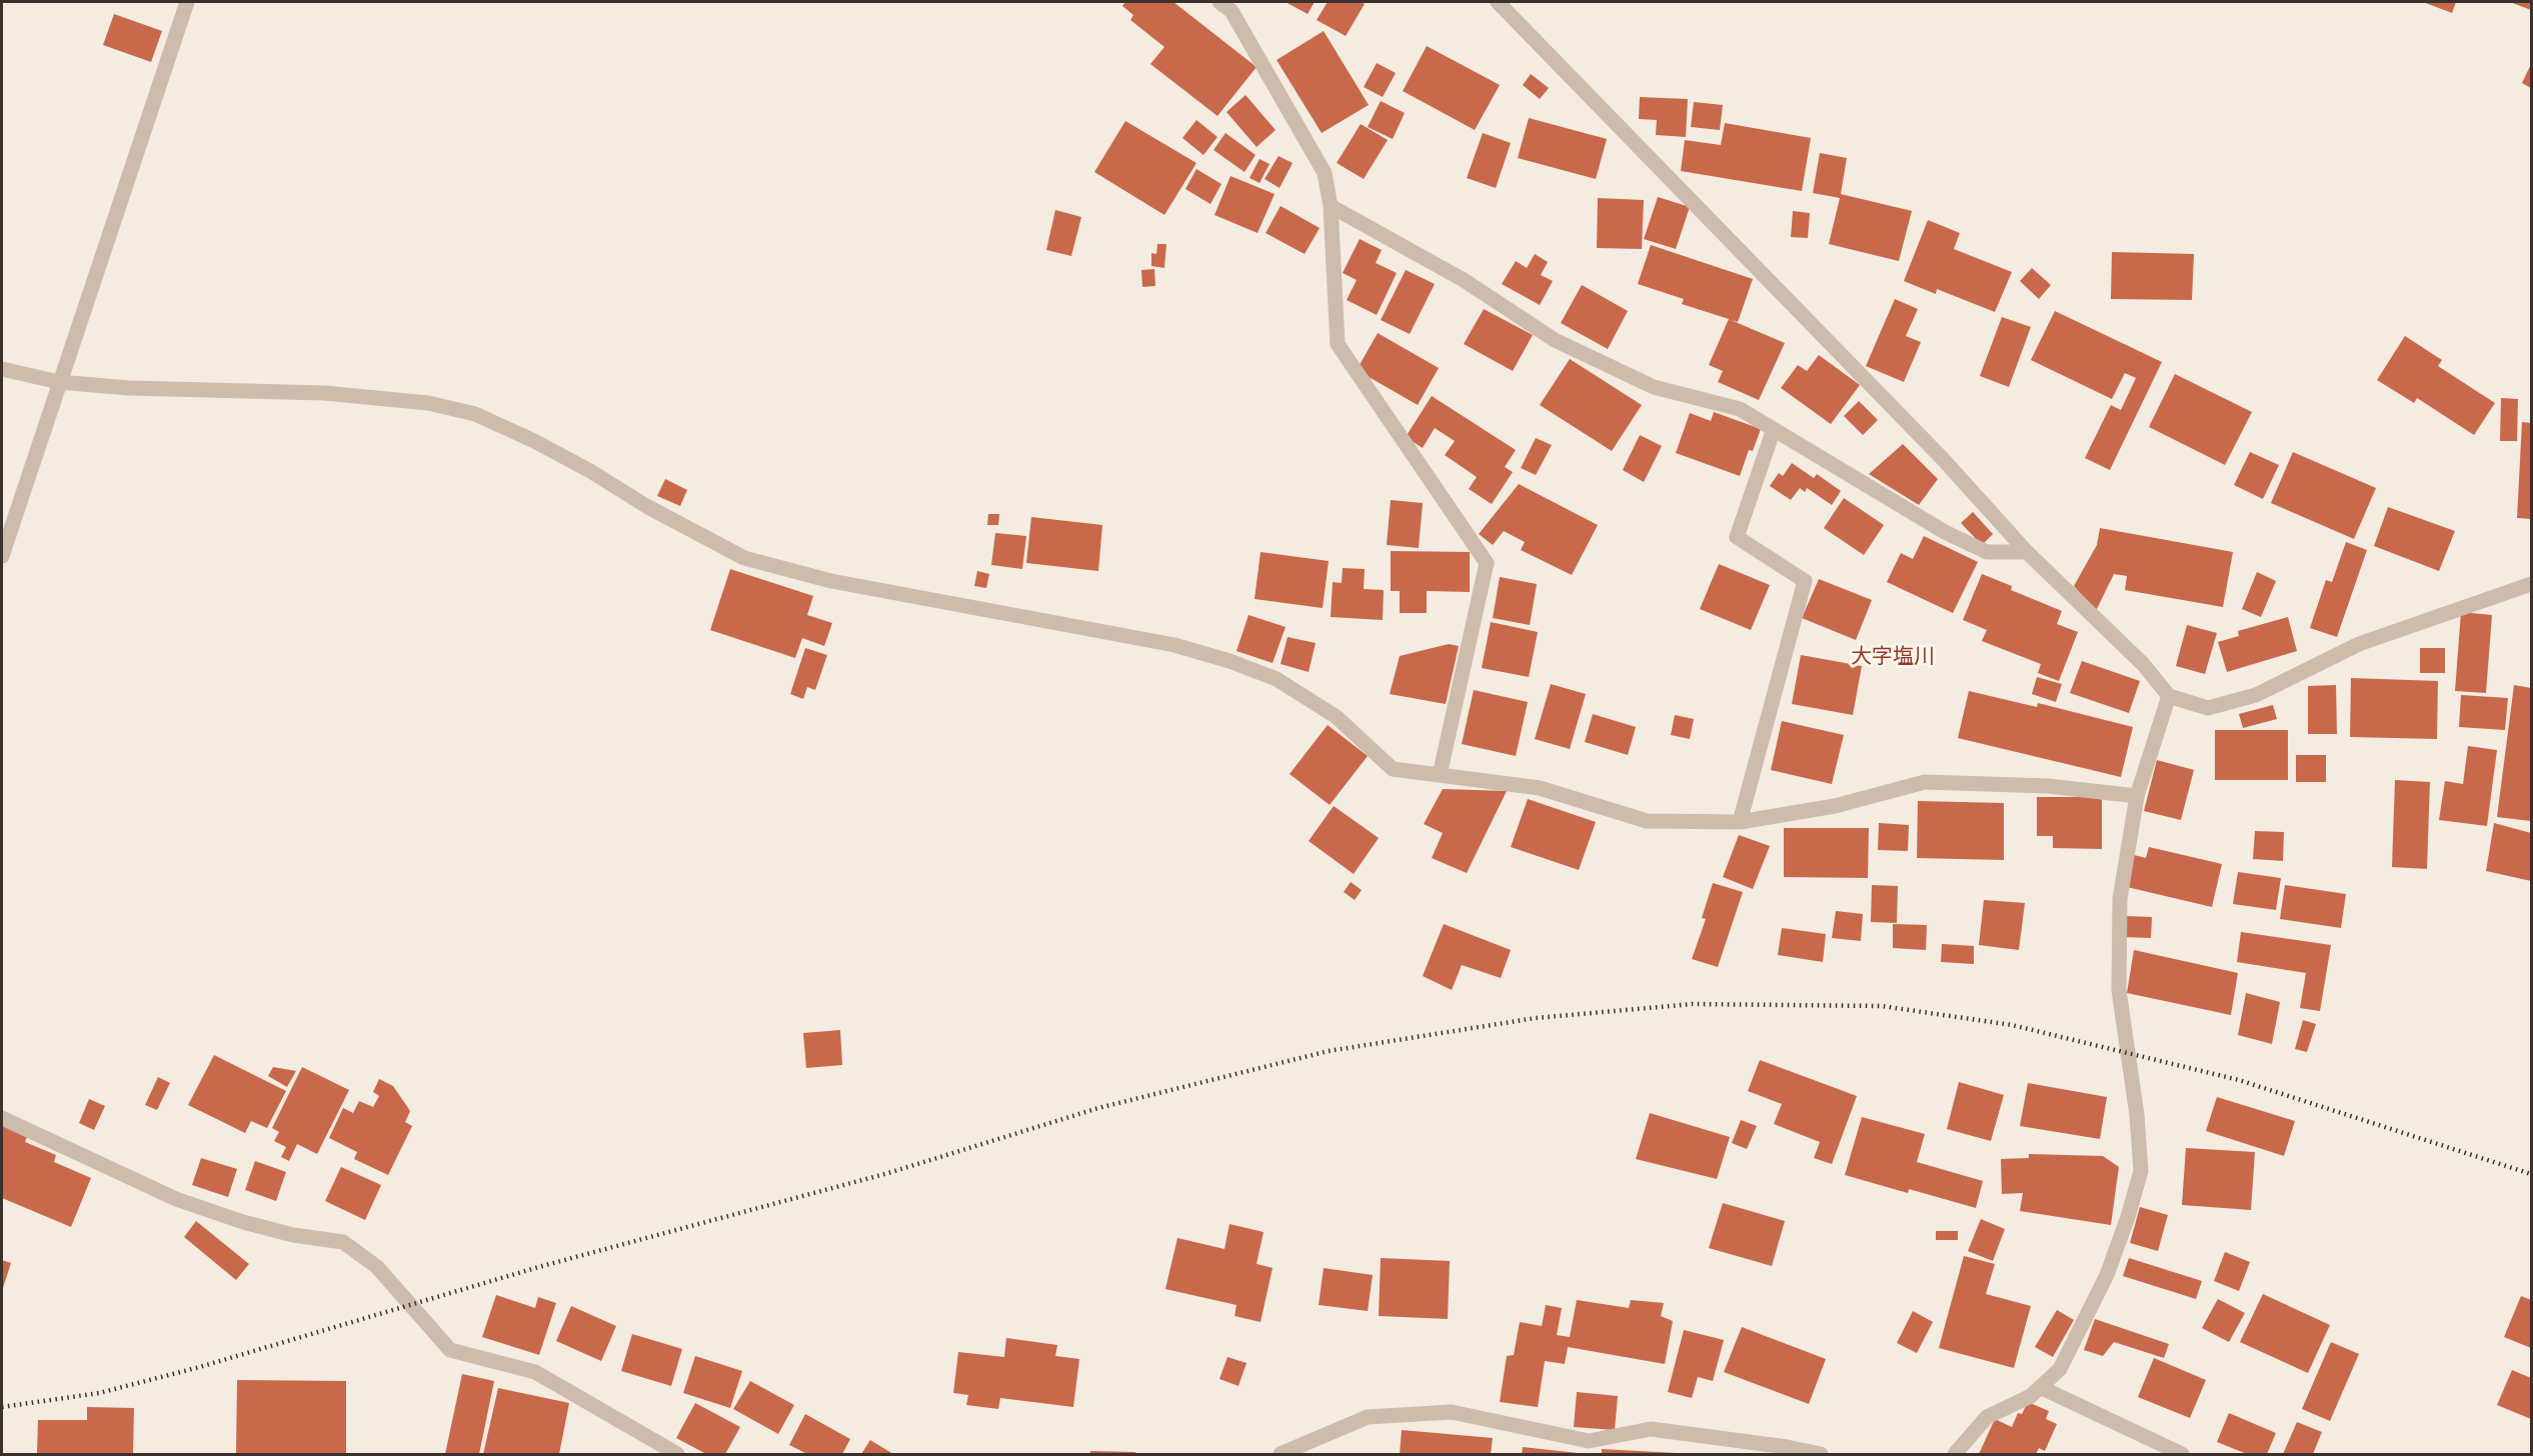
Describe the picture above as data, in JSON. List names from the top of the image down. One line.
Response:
{"districts":["大字塩川"]}
